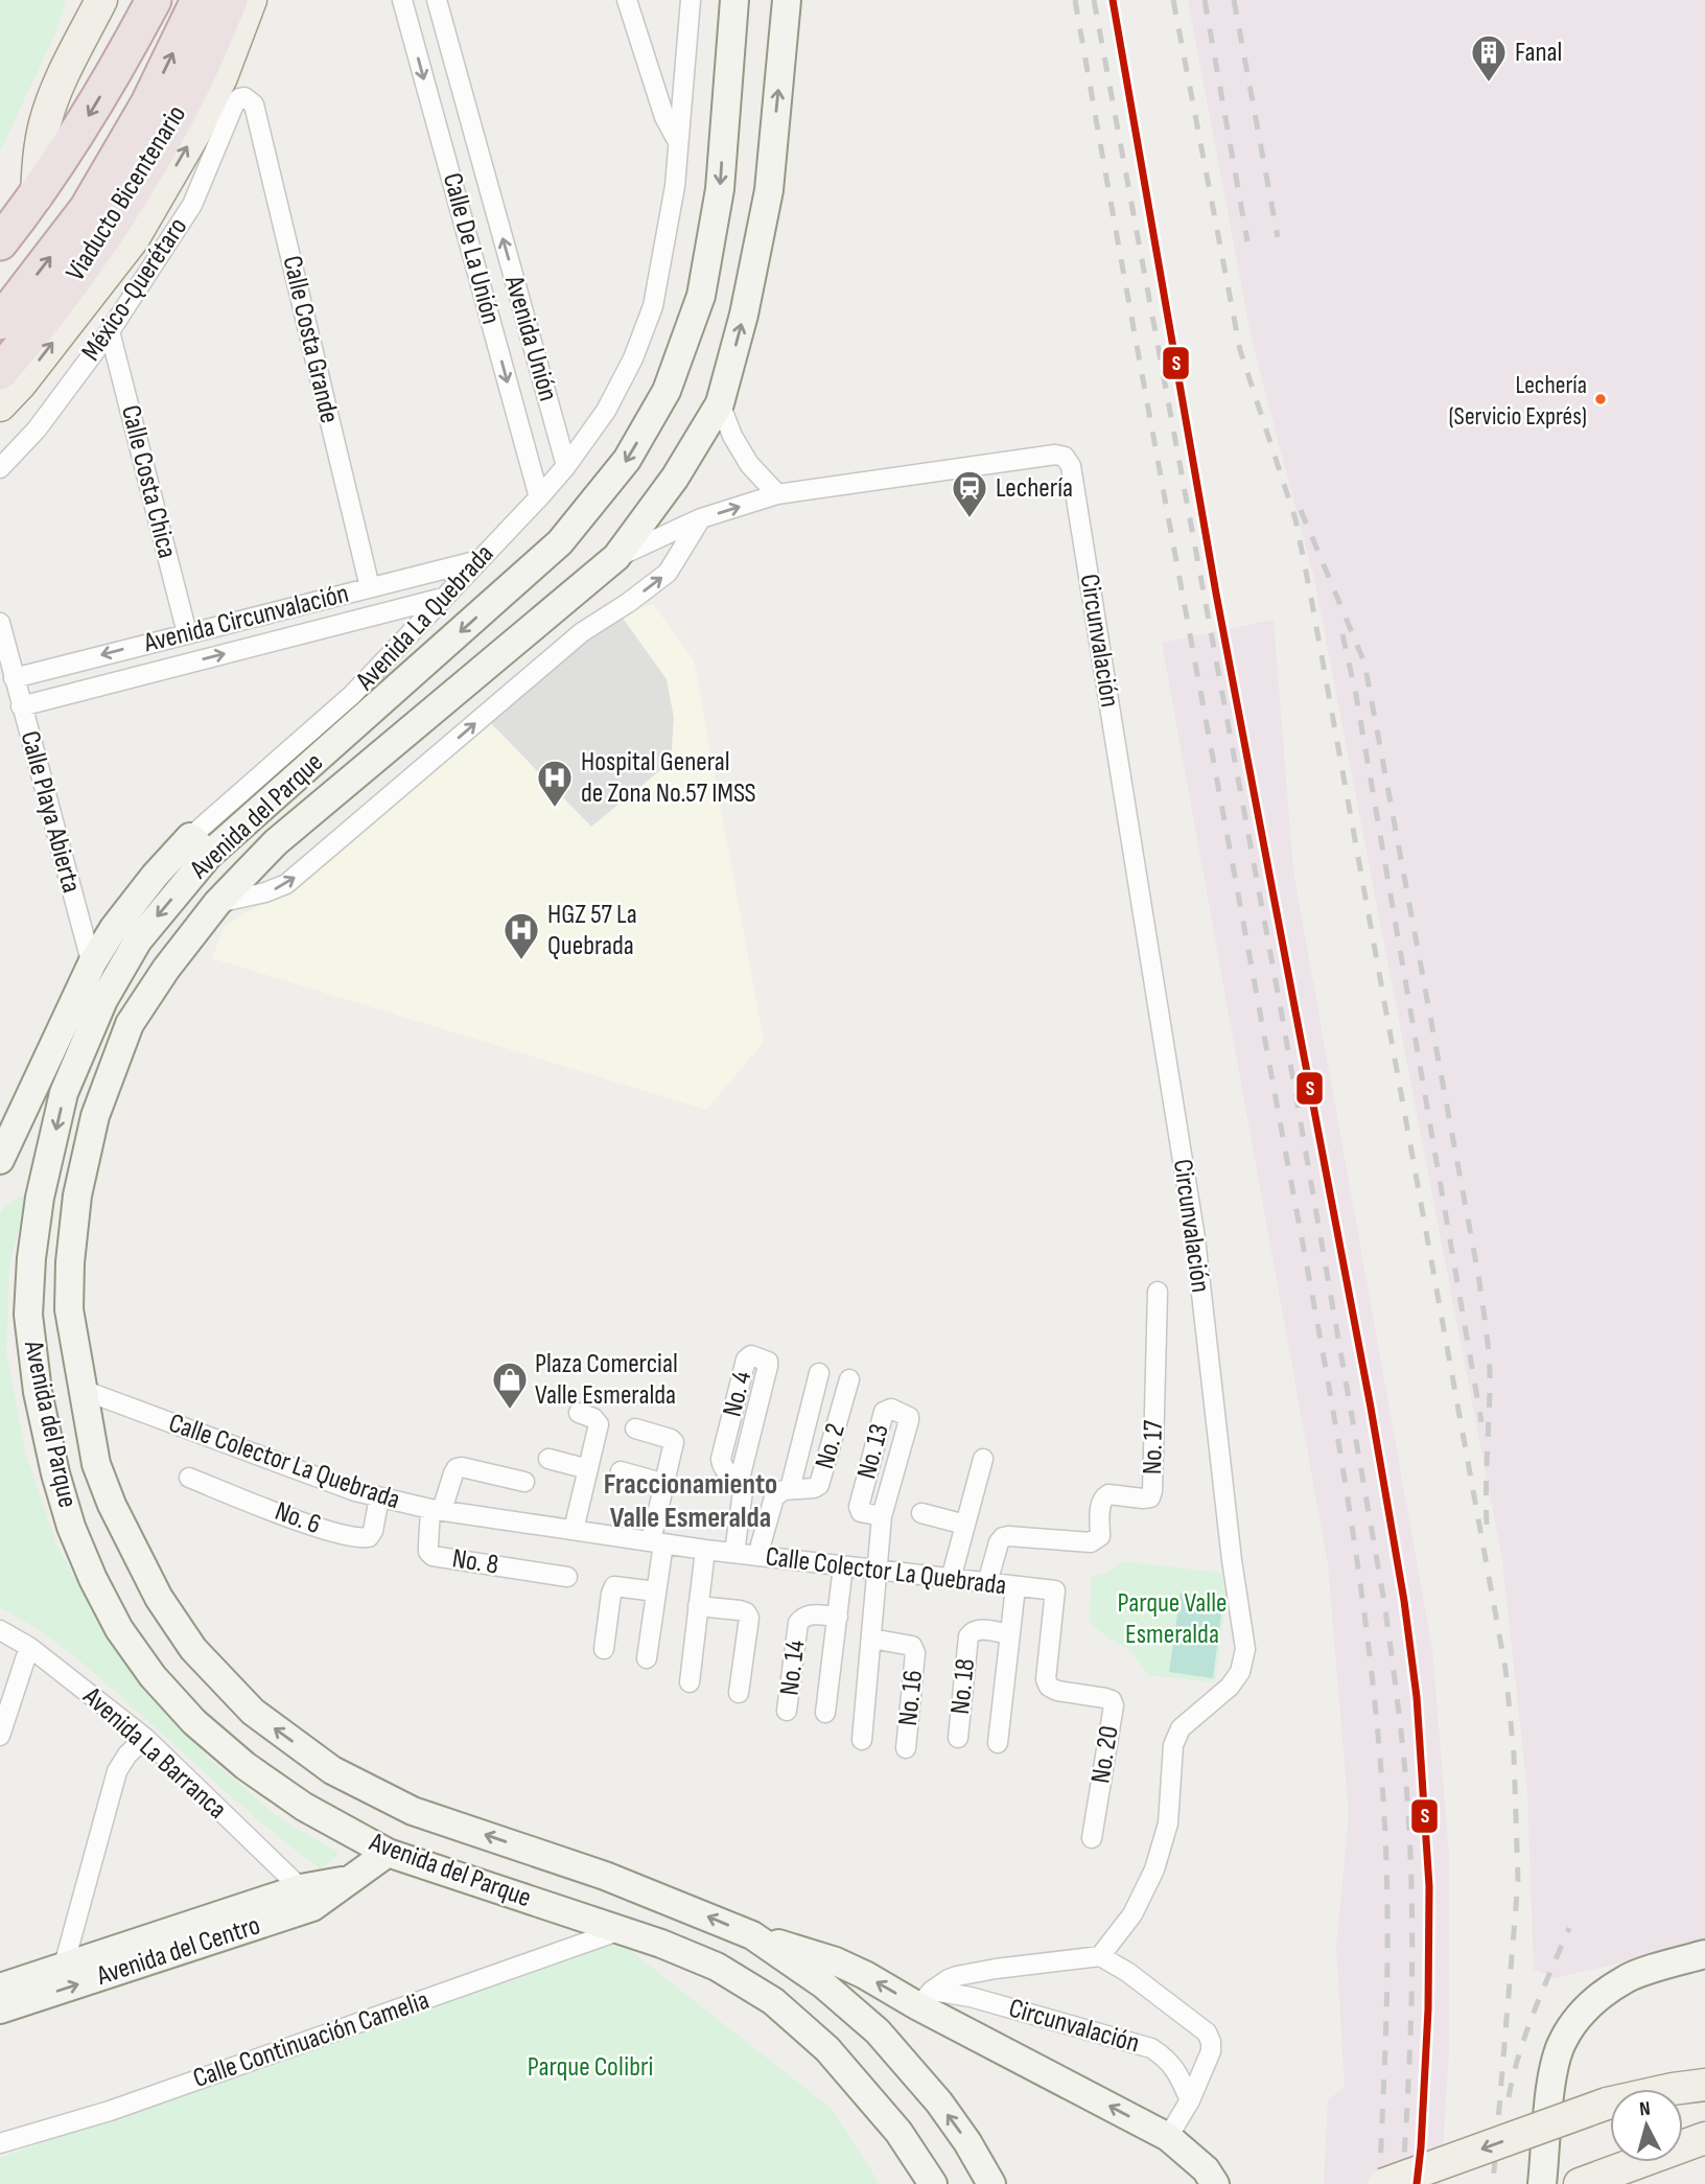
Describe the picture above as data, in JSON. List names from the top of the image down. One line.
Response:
{"streets":{"highway":["Viaducto Bicentenario"],"main road":["Avenida La Quebrada","Avenida del Parque","Avenida del Centro"],"street":["Calle De La Unión","México-Querétaro","Avenida Unión","Calle Costa Grande","Calle Costa Chica","Avenida Circunvalación","Circunvalación","Calle Playa Abierta","No. 4","No. 2","No. 17","No. 13","Calle Colector La Quebrada","No. 6","No. 8","No. 14","No. 18","No. 16","Avenida La Barranca","No. 20","Calle Continuación Camelia"]},"crossings":[["Calle De La Unión","Avenida La Quebrada"],["México-Querétaro","Calle Costa Grande"],["México-Querétaro","Calle Costa Chica"],["Avenida Unión","Avenida La Quebrada"],["Calle Costa Grande","Avenida Circunvalación"],["Calle Costa Chica","Avenida Circunvalación"],["Avenida La Quebrada","Avenida Circunvalación"],["Avenida La Quebrada","Calle Playa Abierta"],["Avenida La Quebrada","Avenida del Parque"],["Avenida Circunvalación","Calle Playa Abierta"],["Calle Playa Abierta","Avenida del Parque"],["Avenida del Parque","Calle Colector La Quebrada"],["Avenida del Parque","Avenida del Centro"],["Avenida del Parque","Calle Continuación Camelia"],["No. 4","Calle Colector La Quebrada"],["No. 2","Calle Colector La Quebrada"],["No. 17","Calle Colector La Quebrada"],["No. 13","Calle Colector La Quebrada"],["No. 13","No. 16"],["Calle Colector La Quebrada","No. 6"],["Calle Colector La Quebrada","No. 8"],["Calle Colector La Quebrada","No. 14"],["Calle Colector La Quebrada","No. 18"],["Calle Colector La Quebrada","No. 16"],["Calle Colector La Quebrada","No. 20"],["Avenida La Barranca","Avenida del Centro"]],"one_way":["Calle De La Unión","Avenida Unión"],"districts":["Fraccionamiento Valle Esmeralda"],"parks":["Parque Valle Esmeralda","Parque Colibri"],"places":{"building":["Fanal"],"other":["Lechería (Servicio Exprés)"],"station":["Lechería"],"hospital":["Hospital General de Zona No.57 IMSS","HGZ 57 La Quebrada"],"shop":["Plaza Comercial Valle Esmeralda"]},"lines":["transit line S"],"north":"top"}
